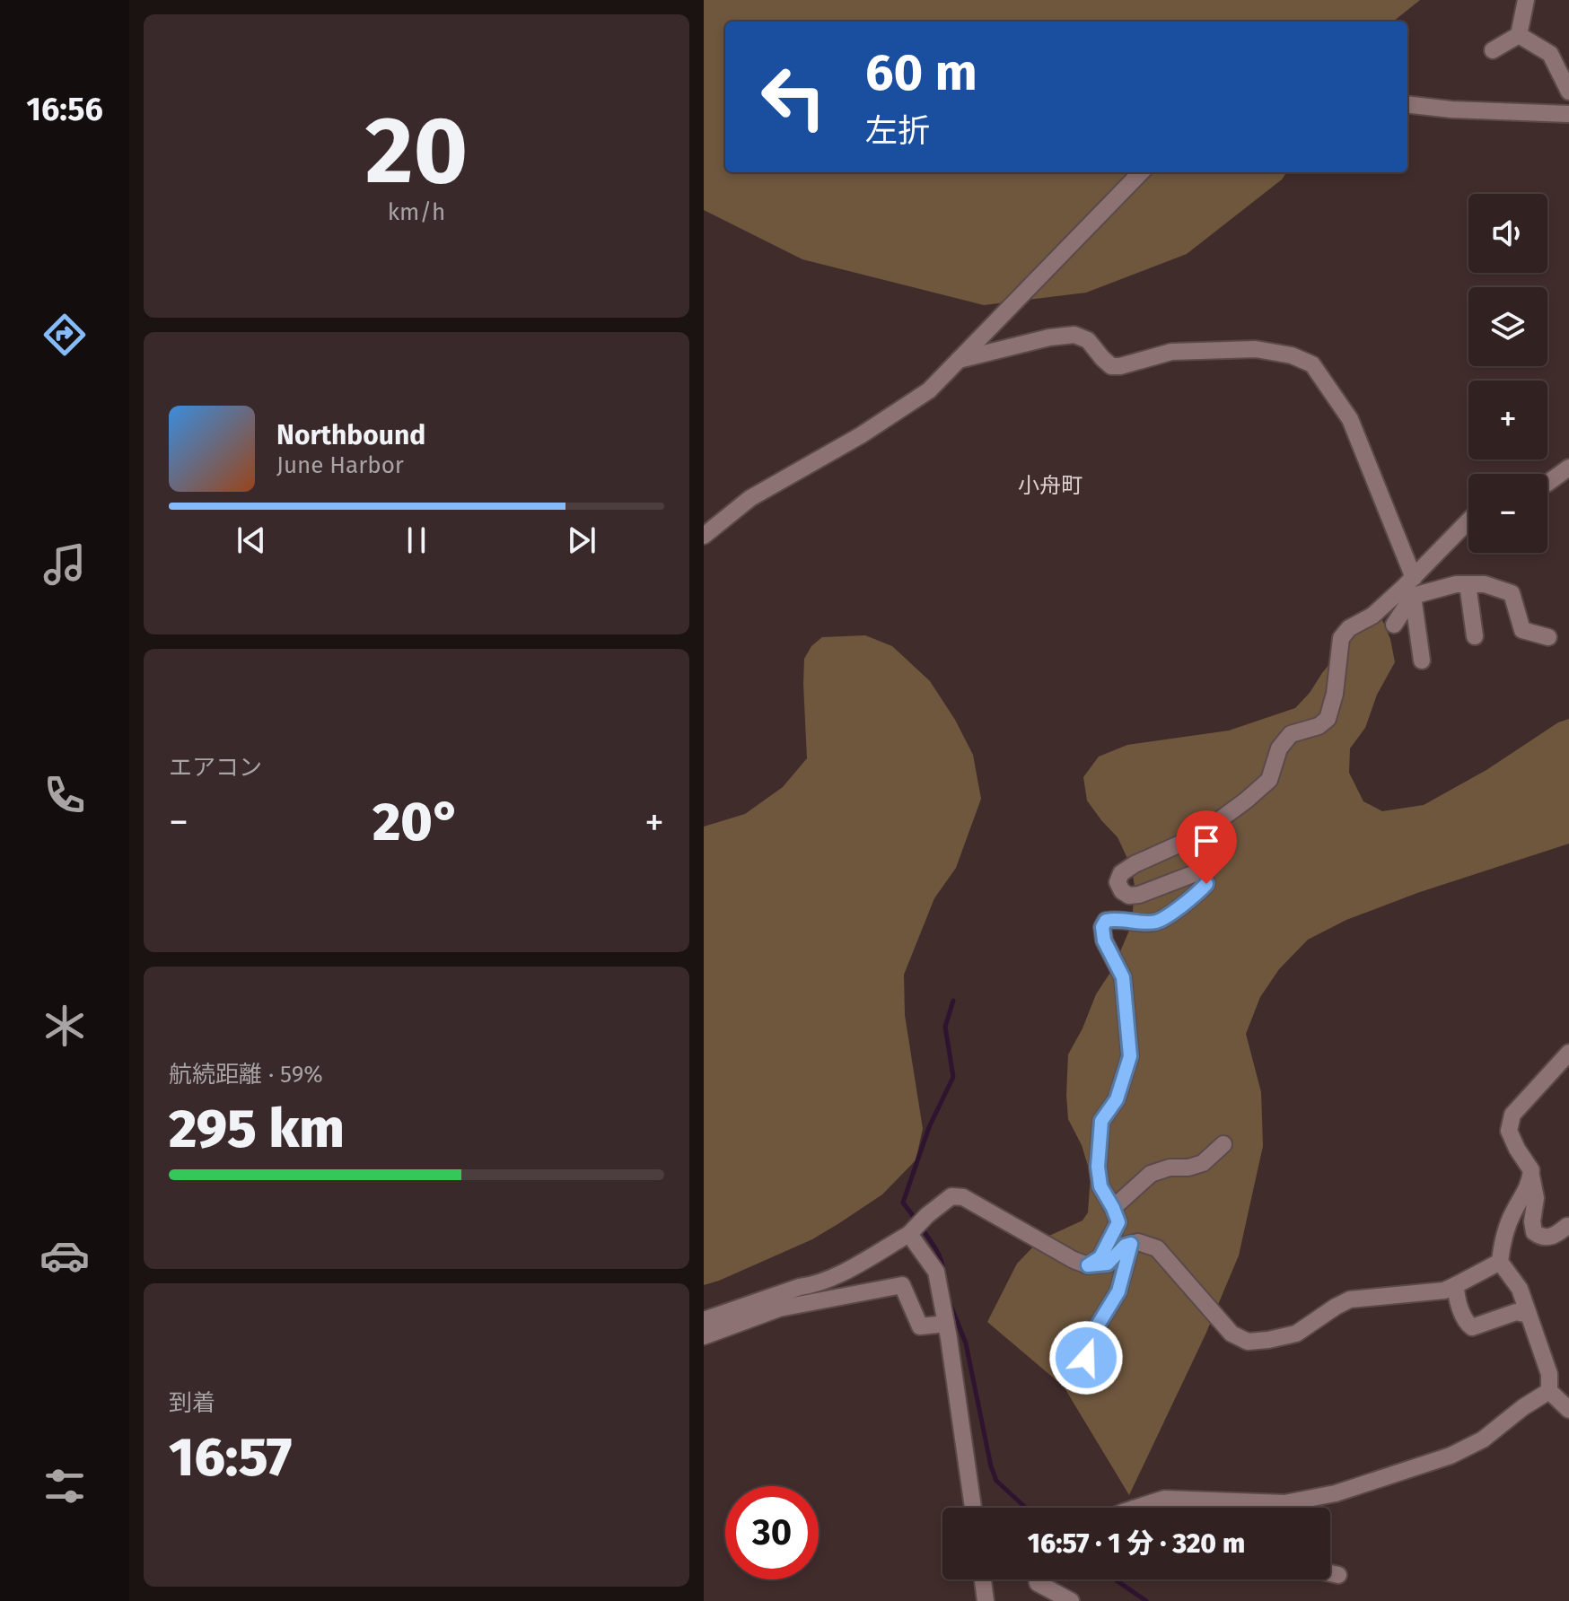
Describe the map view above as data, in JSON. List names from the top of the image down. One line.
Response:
{"districts":["小舟町"],"page":{"tabs":"16:56","tile":[["20","km/h"],"エアコン",["航続距離 · 59%","295 km"],["到着","16:57"]],"turn":["60 m","左折"],"map_buttons":["+","−"],"song":["Northbound","June Harbor"],"heat":["−","20°","+"],"limit":"30","trip":"16:57 · 1 分 · 320 m"}}
